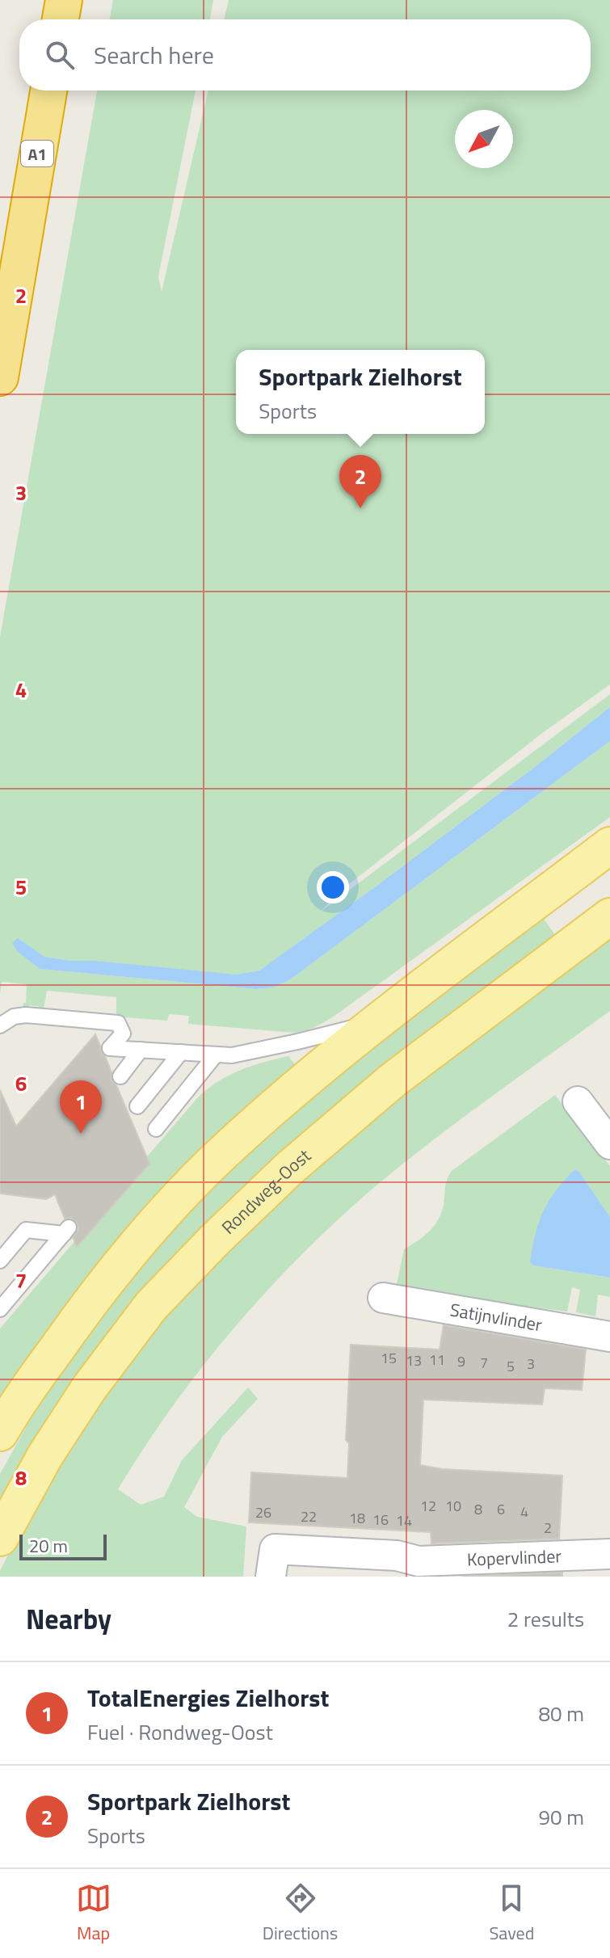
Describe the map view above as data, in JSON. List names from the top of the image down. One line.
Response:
{"streets":{"highway":["A1"],"main road":["Rondweg-Oost"],"street":["Satijnvlinder","Kopervlinder"]},"house_numbers":["15","11","13","9","7","3","5","12","10","8","6","4","26","22","18","16","14","2"],"scale_bar":"20 m","north":"bottom left","page":{"search":"Search here","popup":["Sportpark Zielhorst","Sports"],"pins":["2","1"],"scale":"20 m","heading":["Nearby","2 results"],"list":[{"mark":"1","name":"TotalEnergies Zielhorst","note":"Fuel · Rondweg-Oost","value":"80 m"},{"mark":"2","name":"Sportpark Zielhorst","note":"Sports","value":"90 m"}],"nav":["Map","Directions","Saved"]},"grid":{"rows":["2","3","4","5","6","7","8"]}}
